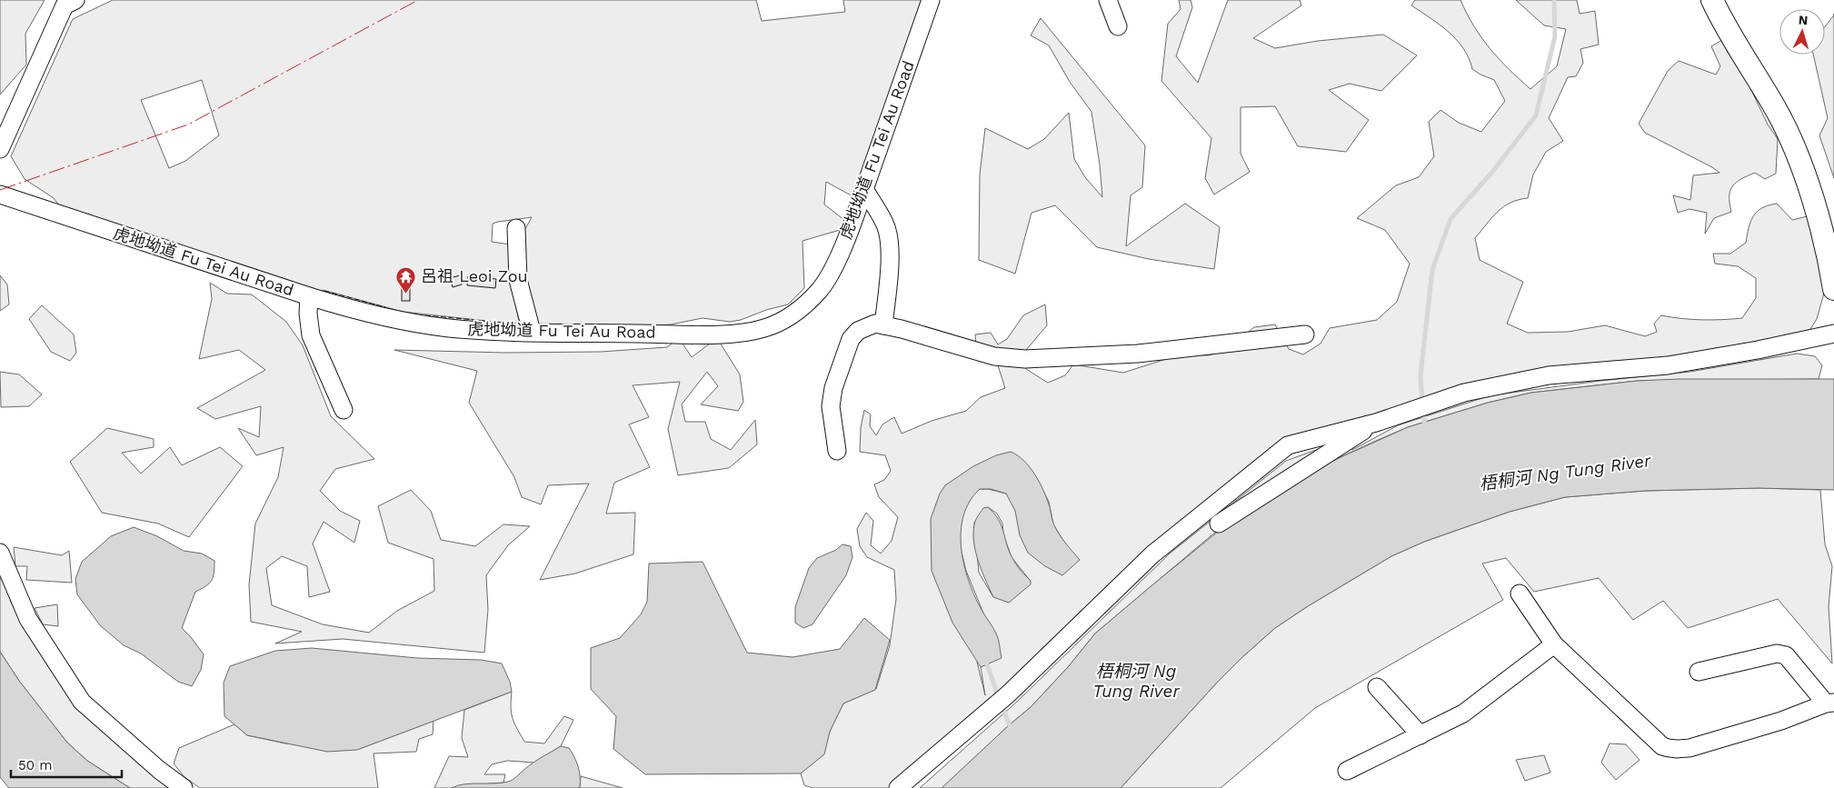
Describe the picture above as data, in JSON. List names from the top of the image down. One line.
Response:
{"streets":{"street":["虎地坳道 Fu Tei Au Road"]},"water":["梧桐河 Ng Tung River"],"places":{"temple":["呂祖 Leoi Zou"]},"scale_bar":"50 m","north":"top"}
